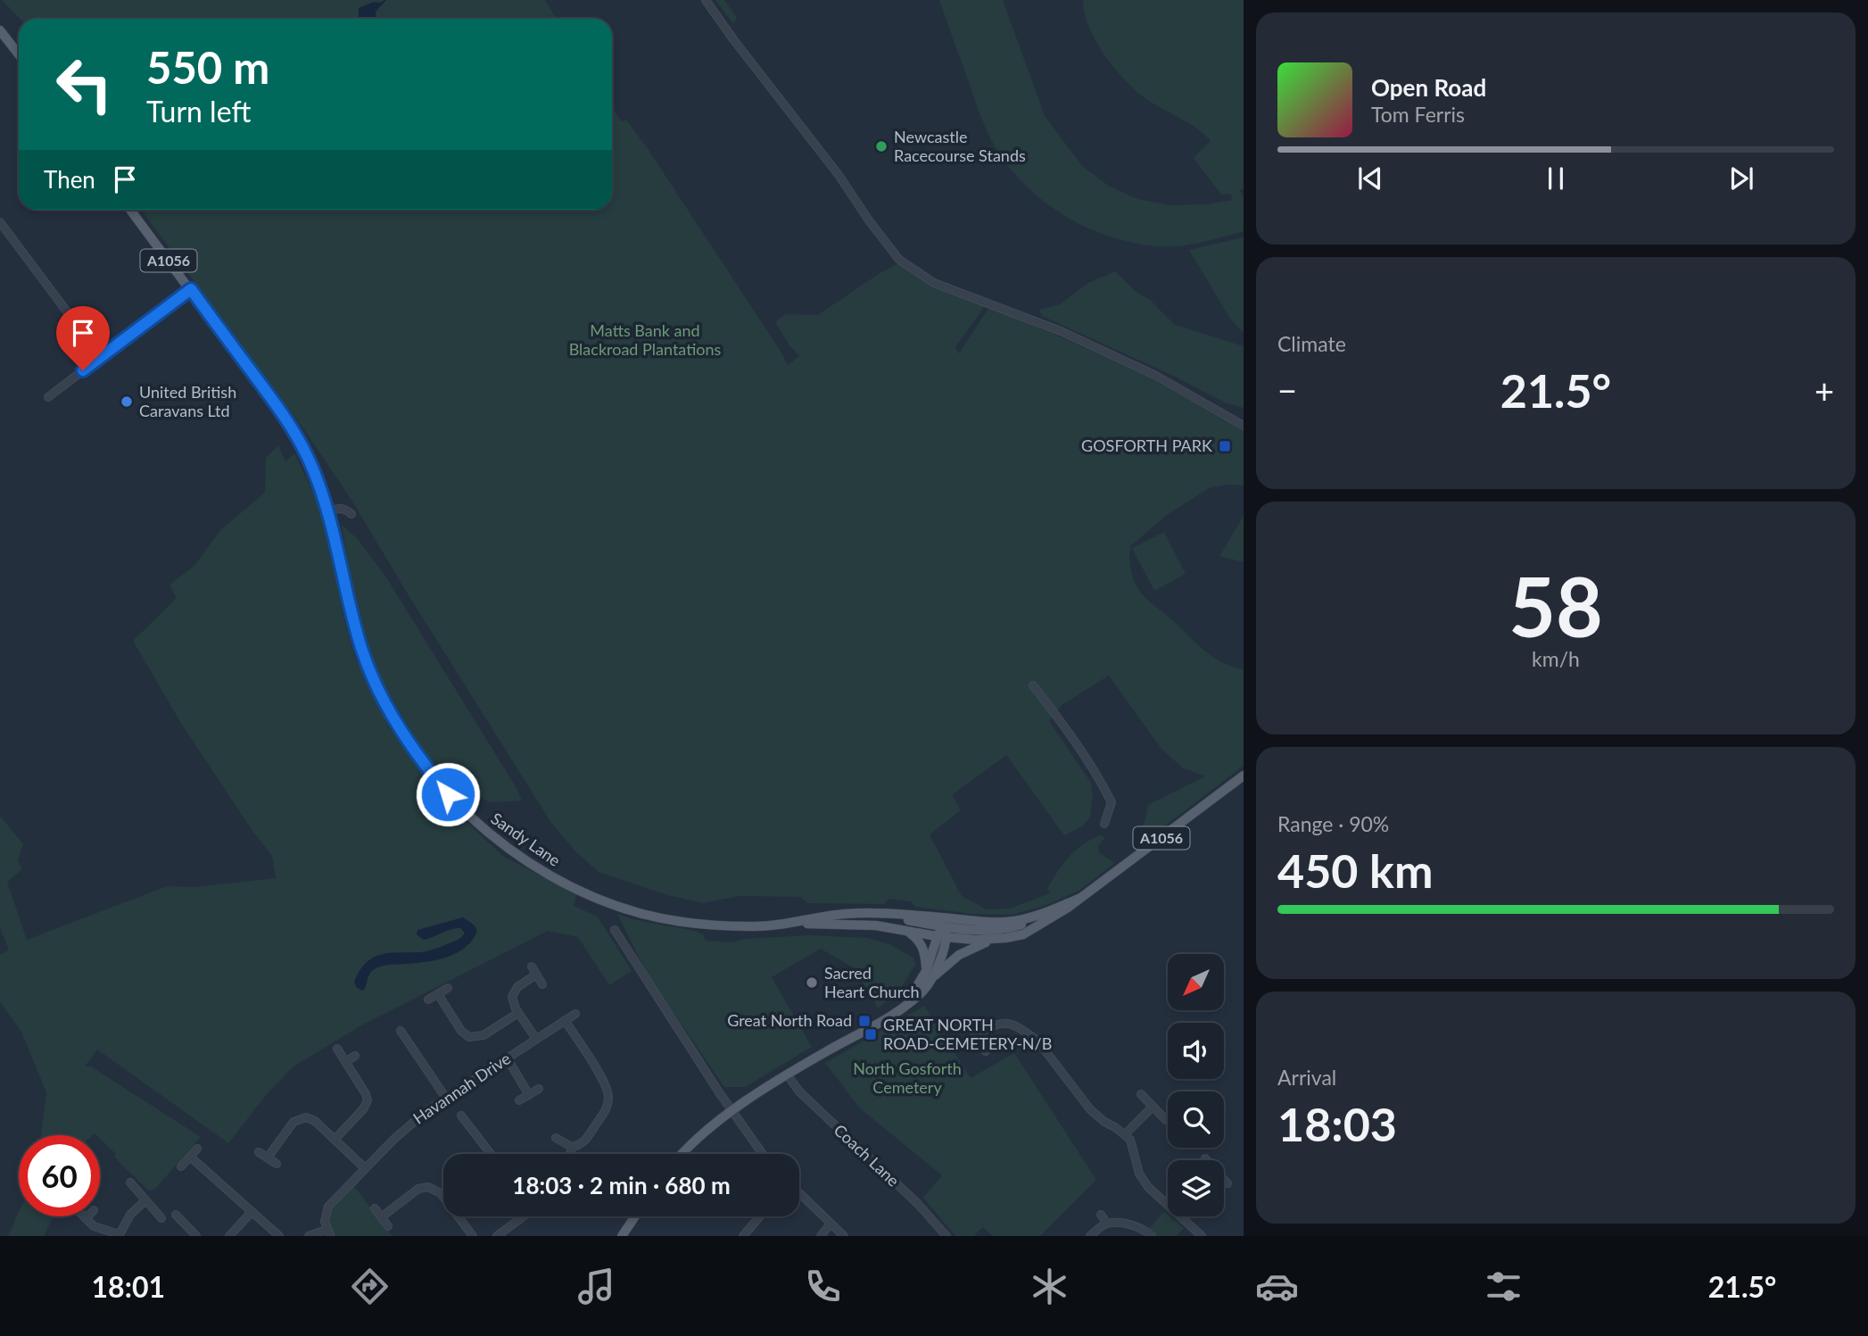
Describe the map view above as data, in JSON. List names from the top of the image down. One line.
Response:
{"streets":{"main road":["A1056","Sandy Lane"],"street":["Havannah Drive","Coach Lane"]},"crossings":[["A1056","Sandy Lane"]],"parks":["Matts Bank and Blackroad Plantations","North Gosforth Cemetery"],"places":{"other":["Newcastle Racecourse Stands","United British Caravans Ltd","Sacred Heart Church"],"transit":["GOSFORTH PARK","Great North Road","GREAT NORTH ROAD-CEMETERY-N/B"]},"north":"bottom left","page":{"turn":["550 m","Turn left"],"song":["Open Road","Tom Ferris"],"then":"Then","tile":["Climate",["58","km/h"],["Range · 90%","450 km"],["Arrival","18:03"]],"heat":["−","21.5°","+"],"limit":"60","trip":"18:03 · 2 min · 680 m","tabs":["18:01","21.5°"]}}
